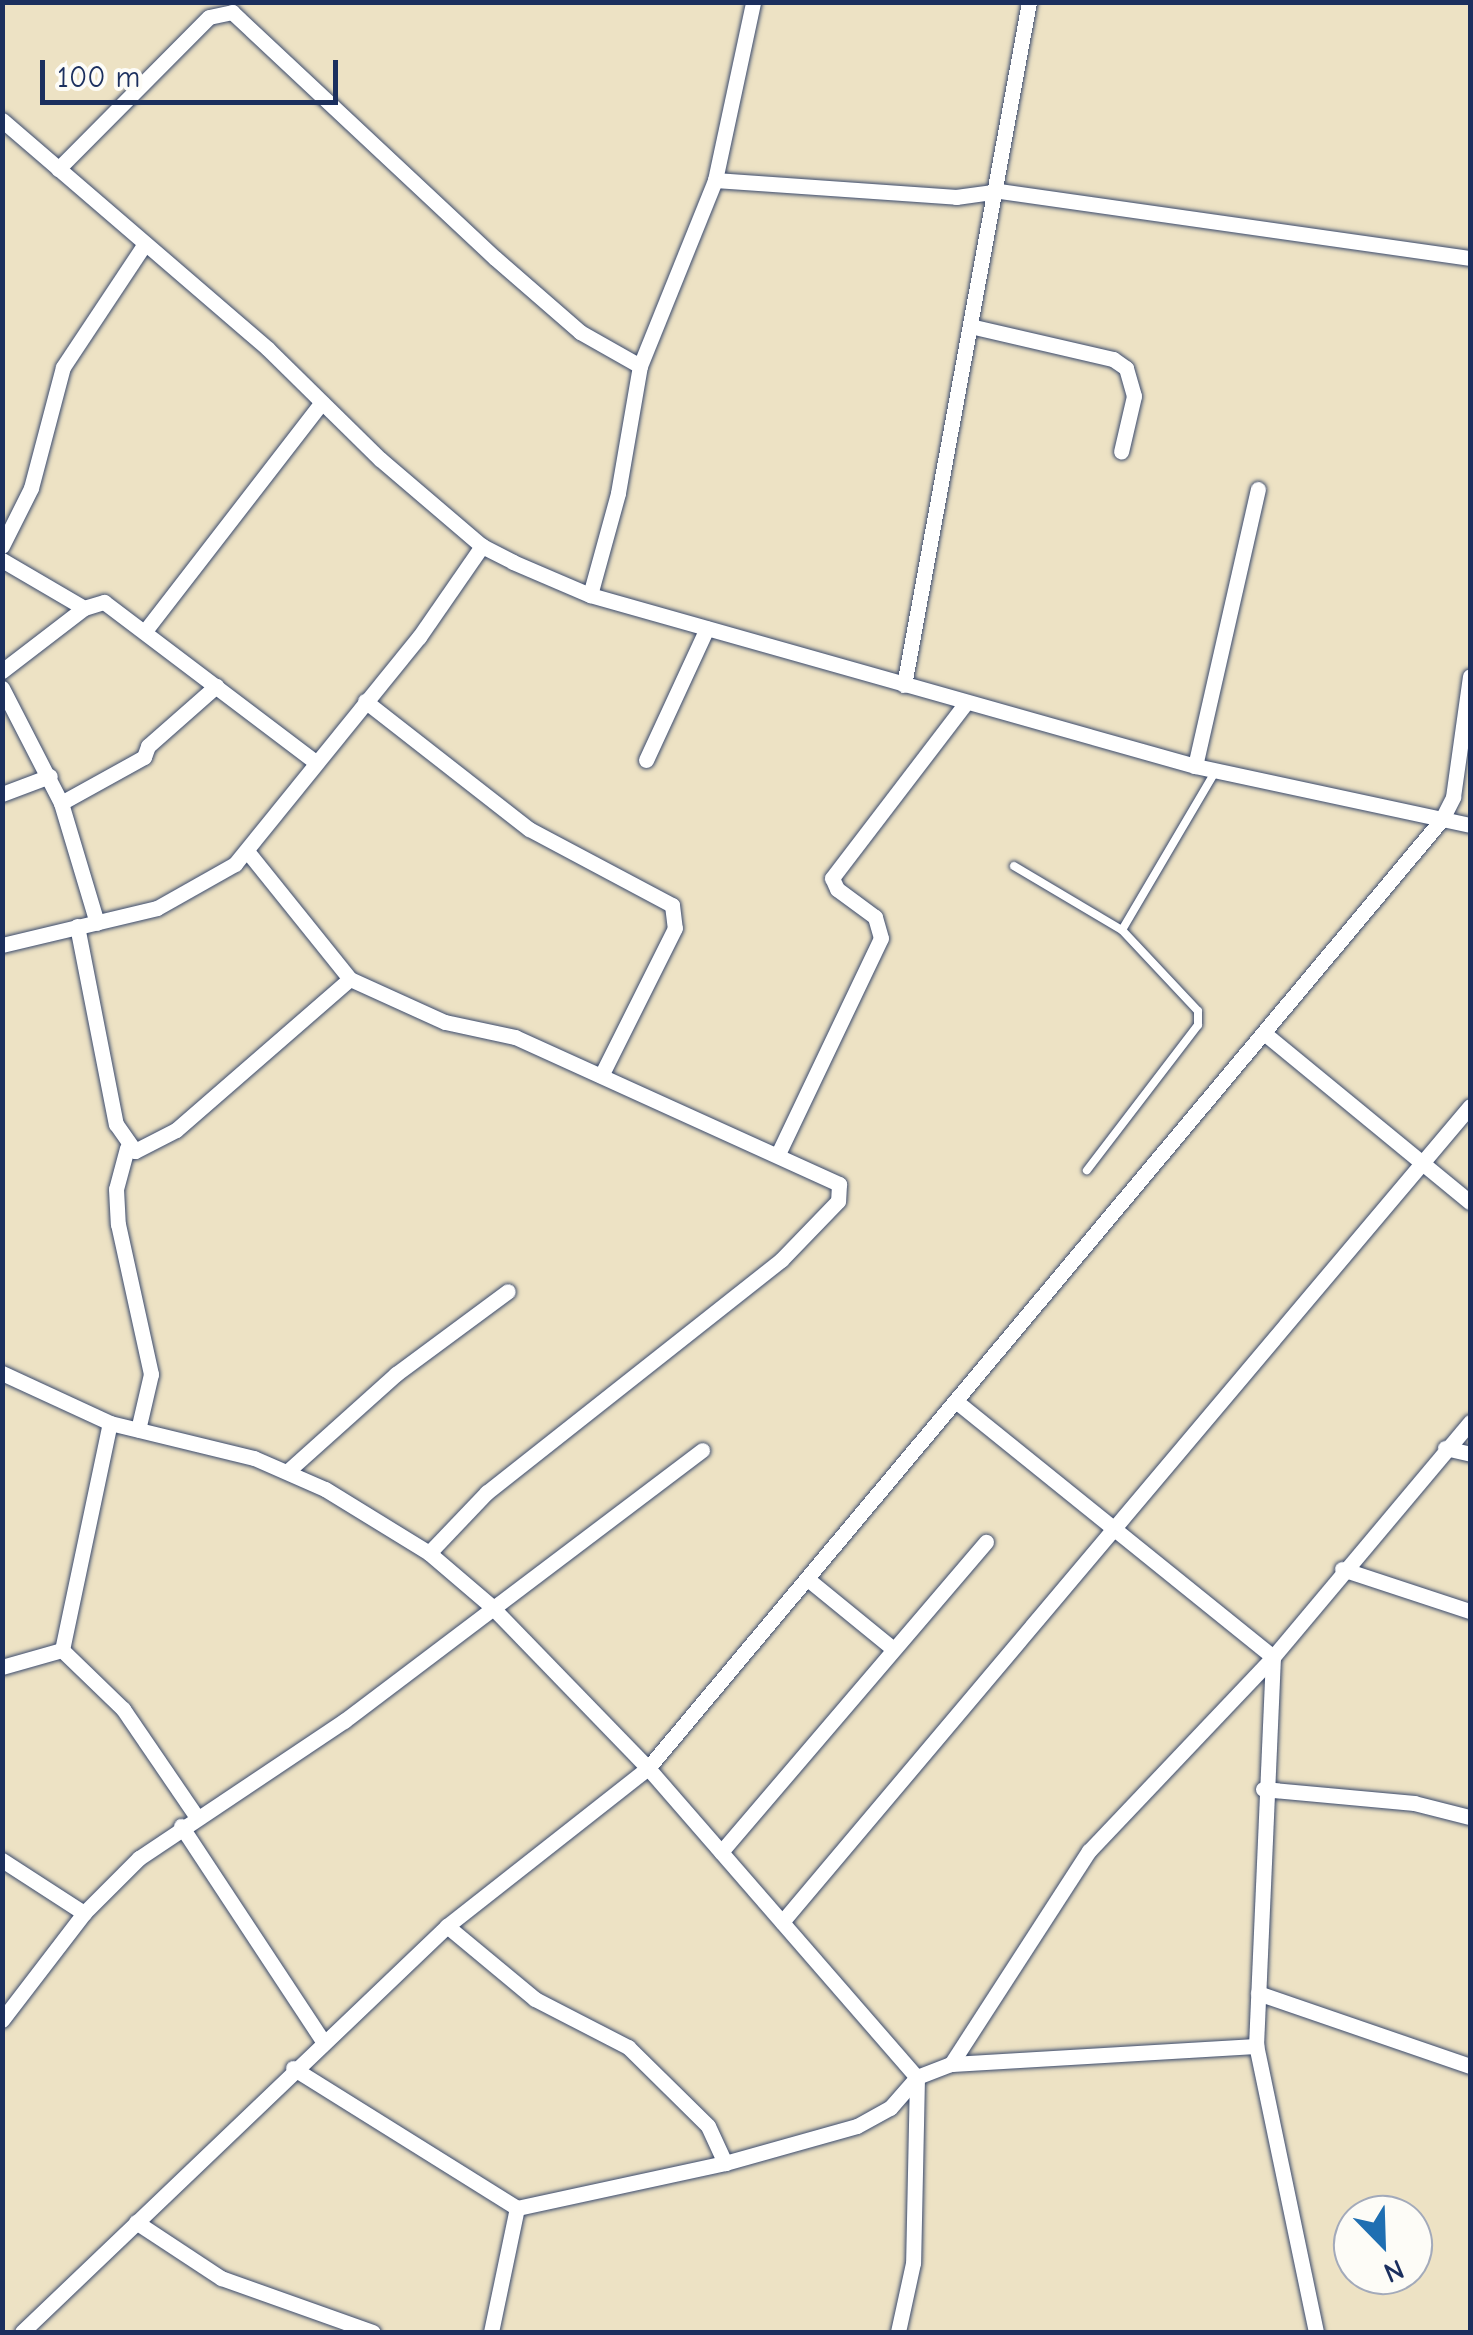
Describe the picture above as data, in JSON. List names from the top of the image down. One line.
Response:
{"scale_bar":"100 m","north":"bottom right"}
